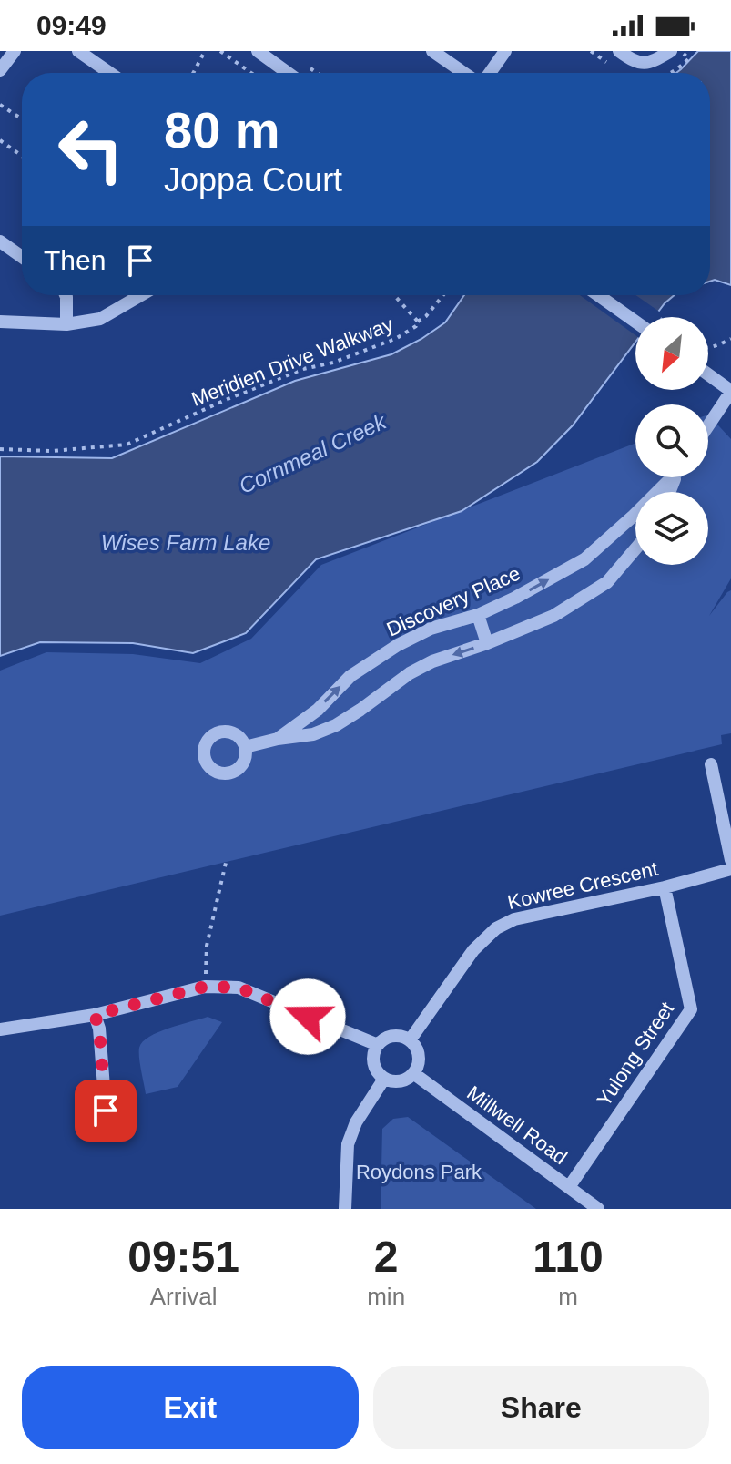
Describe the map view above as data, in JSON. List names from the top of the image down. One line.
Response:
{"streets":{"street":["Discovery Place","Kowree Crescent","Yulong Street","Millwell Road"],"path":["Meridien Drive Walkway"]},"crossings":[["Kowree Crescent","Yulong Street"],["Kowree Crescent","Millwell Road"],["Yulong Street","Millwell Road"]],"water":["Cornmeal Creek","Wises Farm Lake"],"parks":["Roydons Park"],"north":"bottom left","page":{"status":"09:49","turn":["80 m","Joppa Court"],"then":"Then","eta":["09:51","Arrival","2","min","110","m"],"buttons":["Exit","Share"]}}
